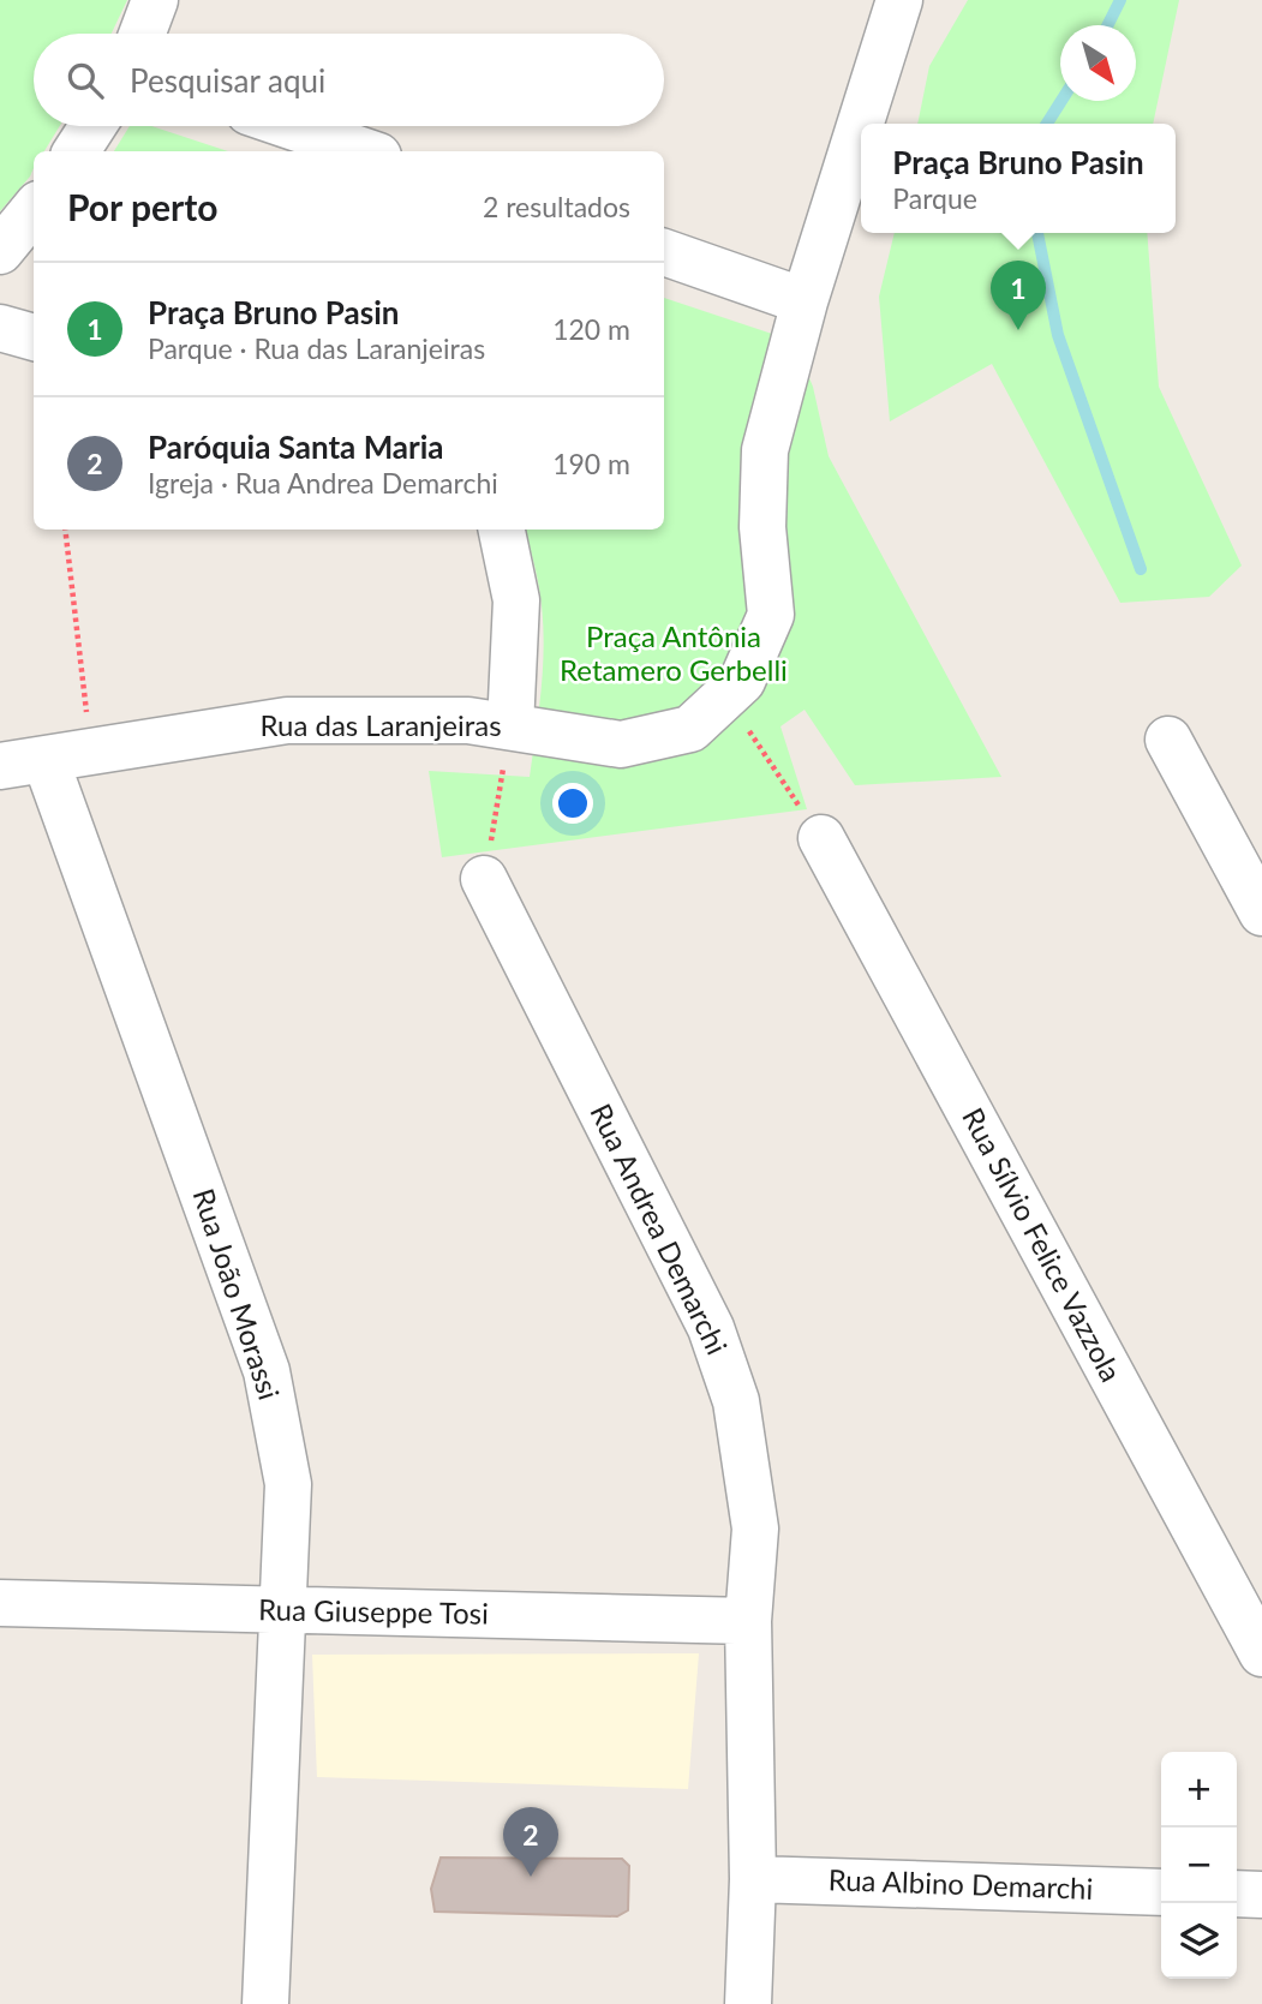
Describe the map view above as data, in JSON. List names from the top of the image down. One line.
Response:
{"streets":{"street":["Rua das Laranjeiras","Rua Andrea Demarchi","Rua Sílvio Felice Vazzola","Rua João Morassi","Rua Giuseppe Tosi","Rua Albino Demarchi"]},"crossings":[["Rua das Laranjeiras","Rua João Morassi"],["Rua Andrea Demarchi","Rua Giuseppe Tosi"],["Rua Andrea Demarchi","Rua Albino Demarchi"],["Rua João Morassi","Rua Giuseppe Tosi"]],"parks":["Praça Antônia Retamero Gerbelli"],"north":"bottom right","page":{"search":"Pesquisar aqui","popup":["Praça Bruno Pasin","Parque"],"heading":["Por perto","2 resultados"],"pins":["1","2"],"list":[{"mark":"1","name":"Praça Bruno Pasin","note":"Parque · Rua das Laranjeiras","value":"120 m"},{"mark":"2","name":"Paróquia Santa Maria","note":"Igreja · Rua Andrea Demarchi","value":"190 m"}],"map_buttons":["+","−"]}}
